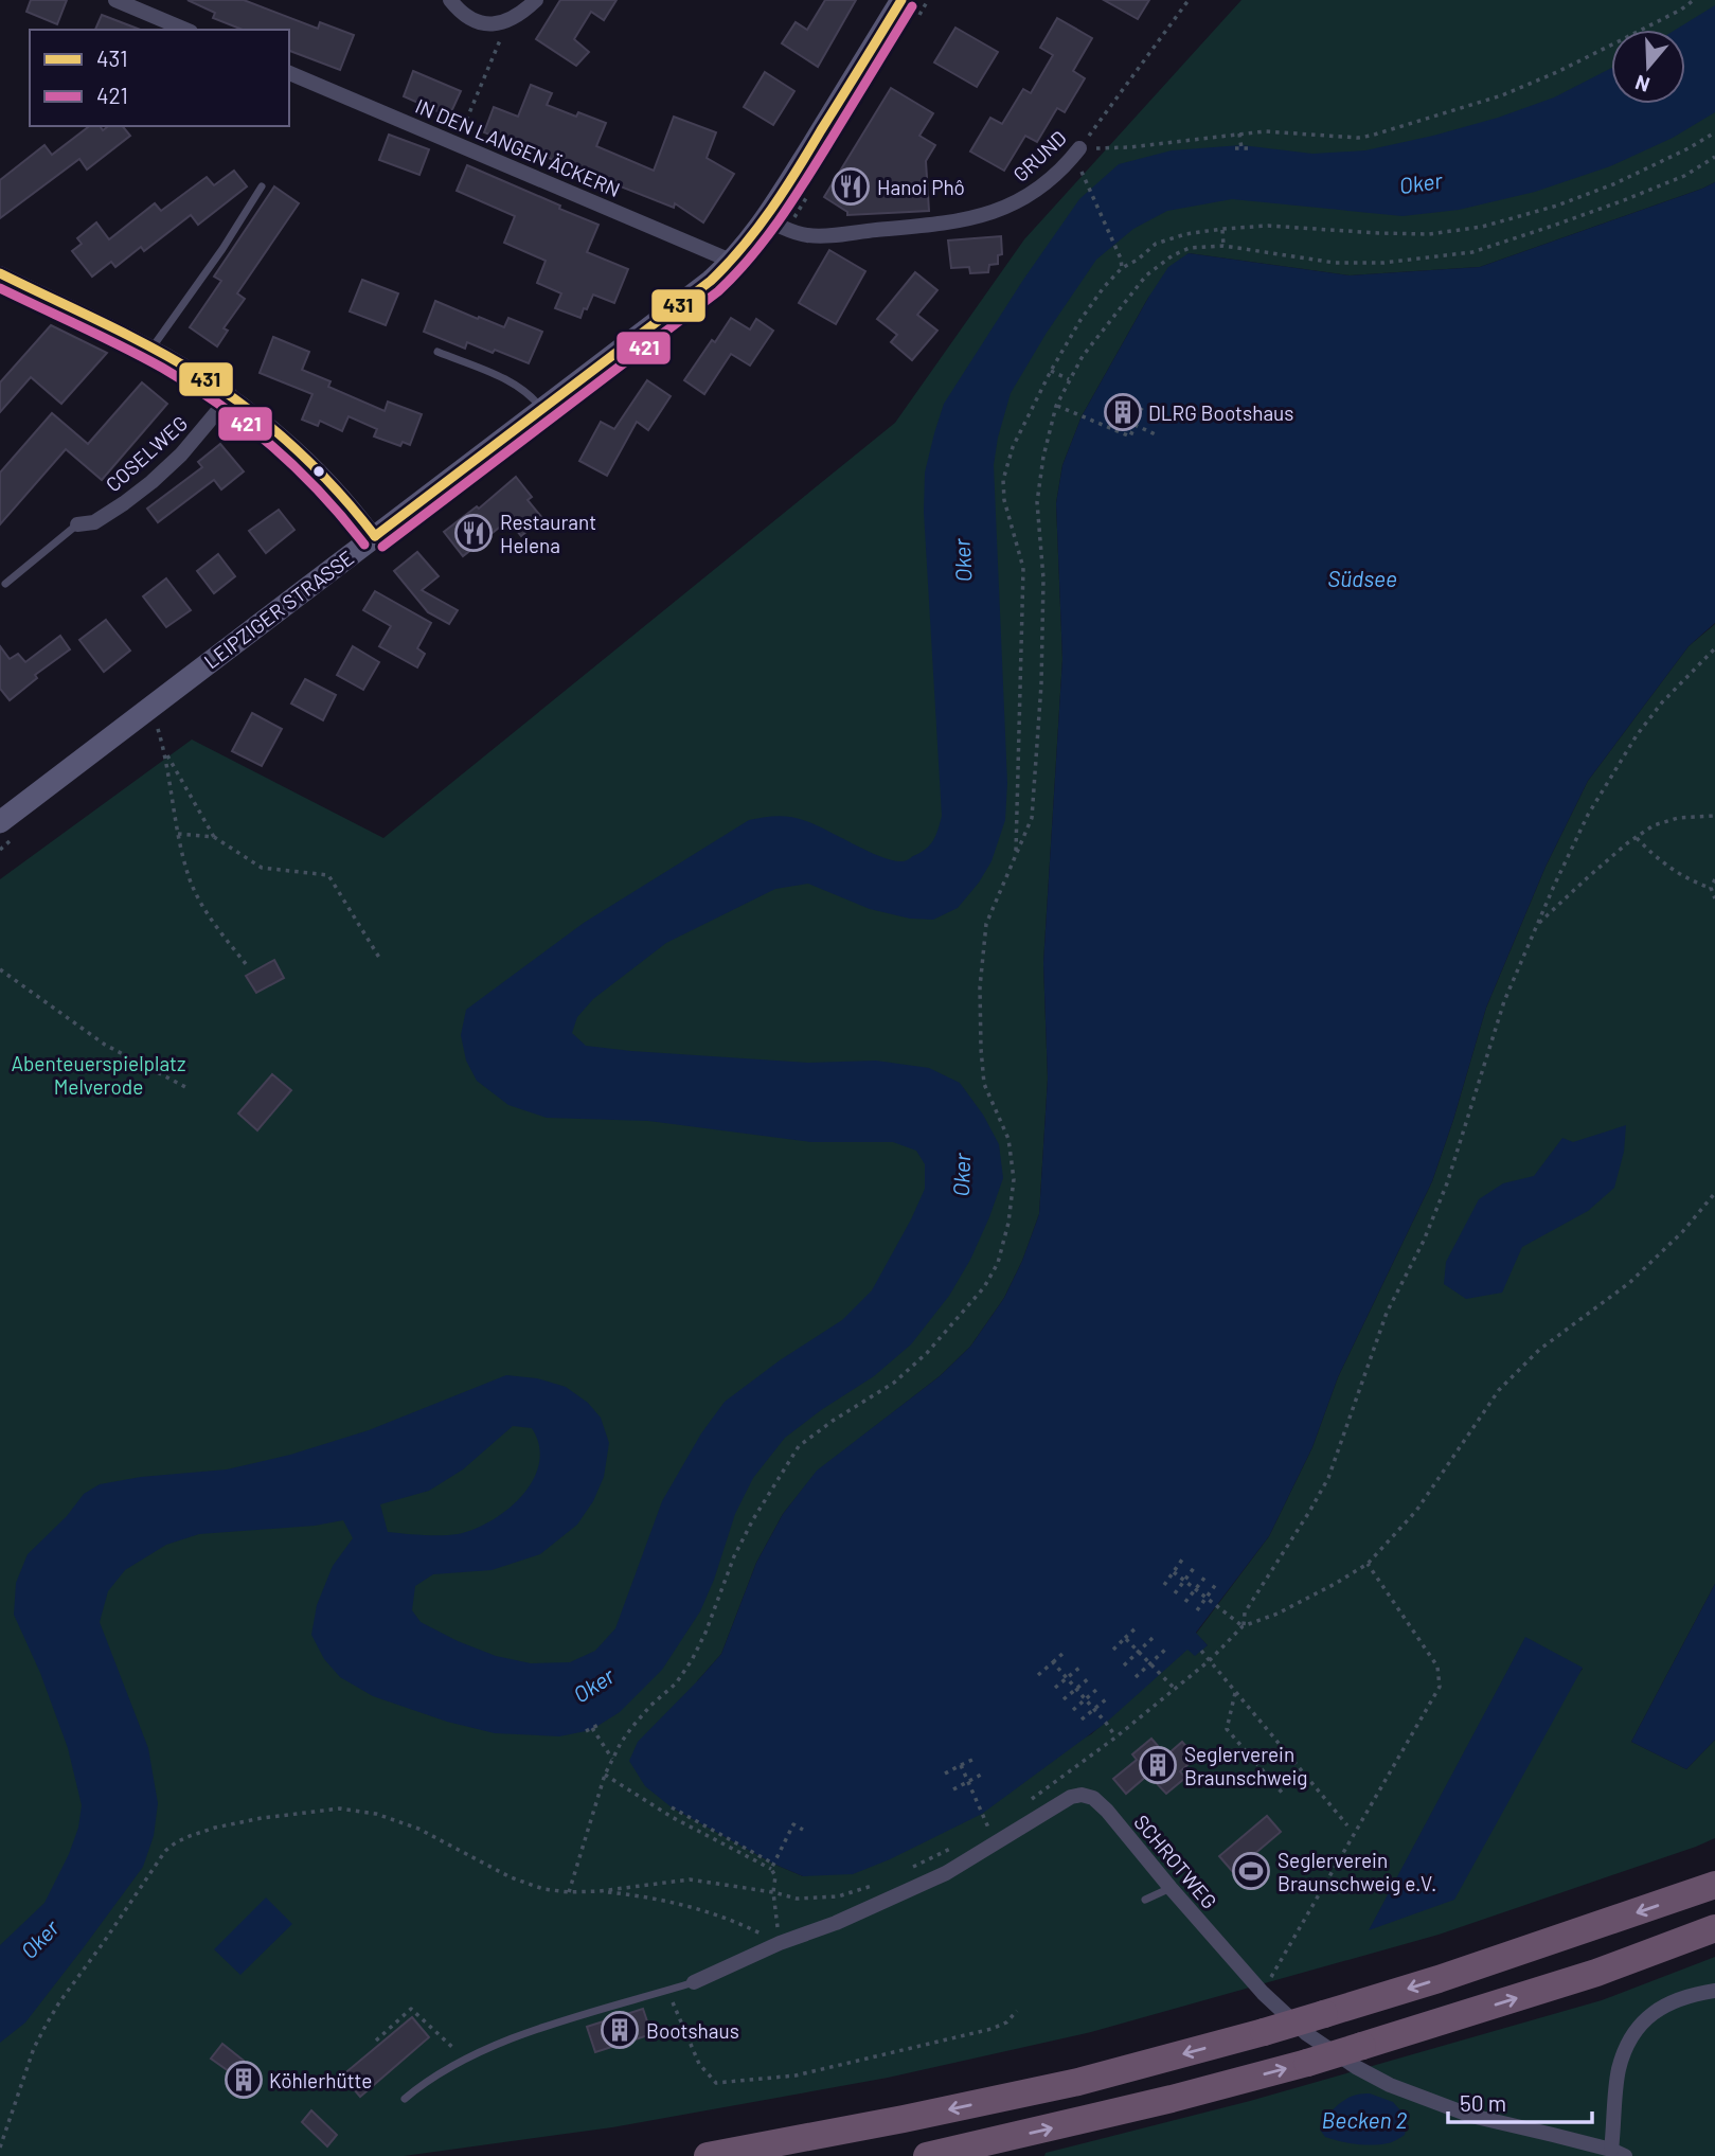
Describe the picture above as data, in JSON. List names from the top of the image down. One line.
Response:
{"streets":{"street":["IN DEN LANGEN ÄCKERN","GRUND","COSELWEG","LEIPZIGER STRASSE","SCHROTWEG"]},"crossings":[["IN DEN LANGEN ÄCKERN","LEIPZIGER STRASSE"],["GRUND","LEIPZIGER STRASSE"]],"water":["Oker","Südsee","Becken 2"],"parks":["Abenteuerspielplatz Melverode"],"places":{"restaurant":["Hanoi Phô","Restaurant Helena"],"building":["DLRG Bootshaus","Seglerverein Braunschweig","Bootshaus","Köhlerhütte"],"sports":["Seglerverein Braunschweig e.V."]},"lines":["transit line 431","transit line 421"],"legend":["431","421"],"scale_bar":"50 m","north":"bottom"}
